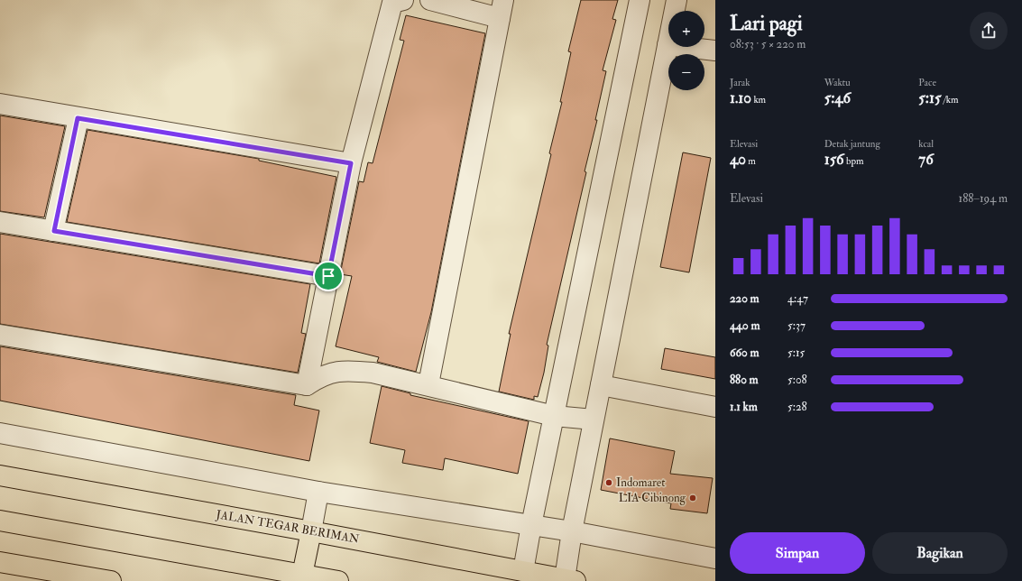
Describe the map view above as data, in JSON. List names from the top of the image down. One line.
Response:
{"streets":{"main road":["JALAN TEGAR BERIMAN"]},"places":["Indomaret","LIA Cibinong"],"page":{"heading":["Lari pagi","08:53 · 5 × 220 m"],"map_buttons":["+","−"],"stats":[["Jarak","1.10 km"],["Waktu","5:46"],["Pace","5:15 /km"],["Elevasi","40 m"],["Detak jantung","156 bpm"],["kcal","76"]],"chart":["Elevasi","188–194 m"],"list":[{"name":"220 m","note":"4:47"},{"name":"440 m","note":"5:37"},{"name":"660 m","note":"5:15"},{"name":"880 m","note":"5:08"},{"name":"1.1 km","note":"5:28"}],"buttons":["Simpan","Bagikan"]}}
